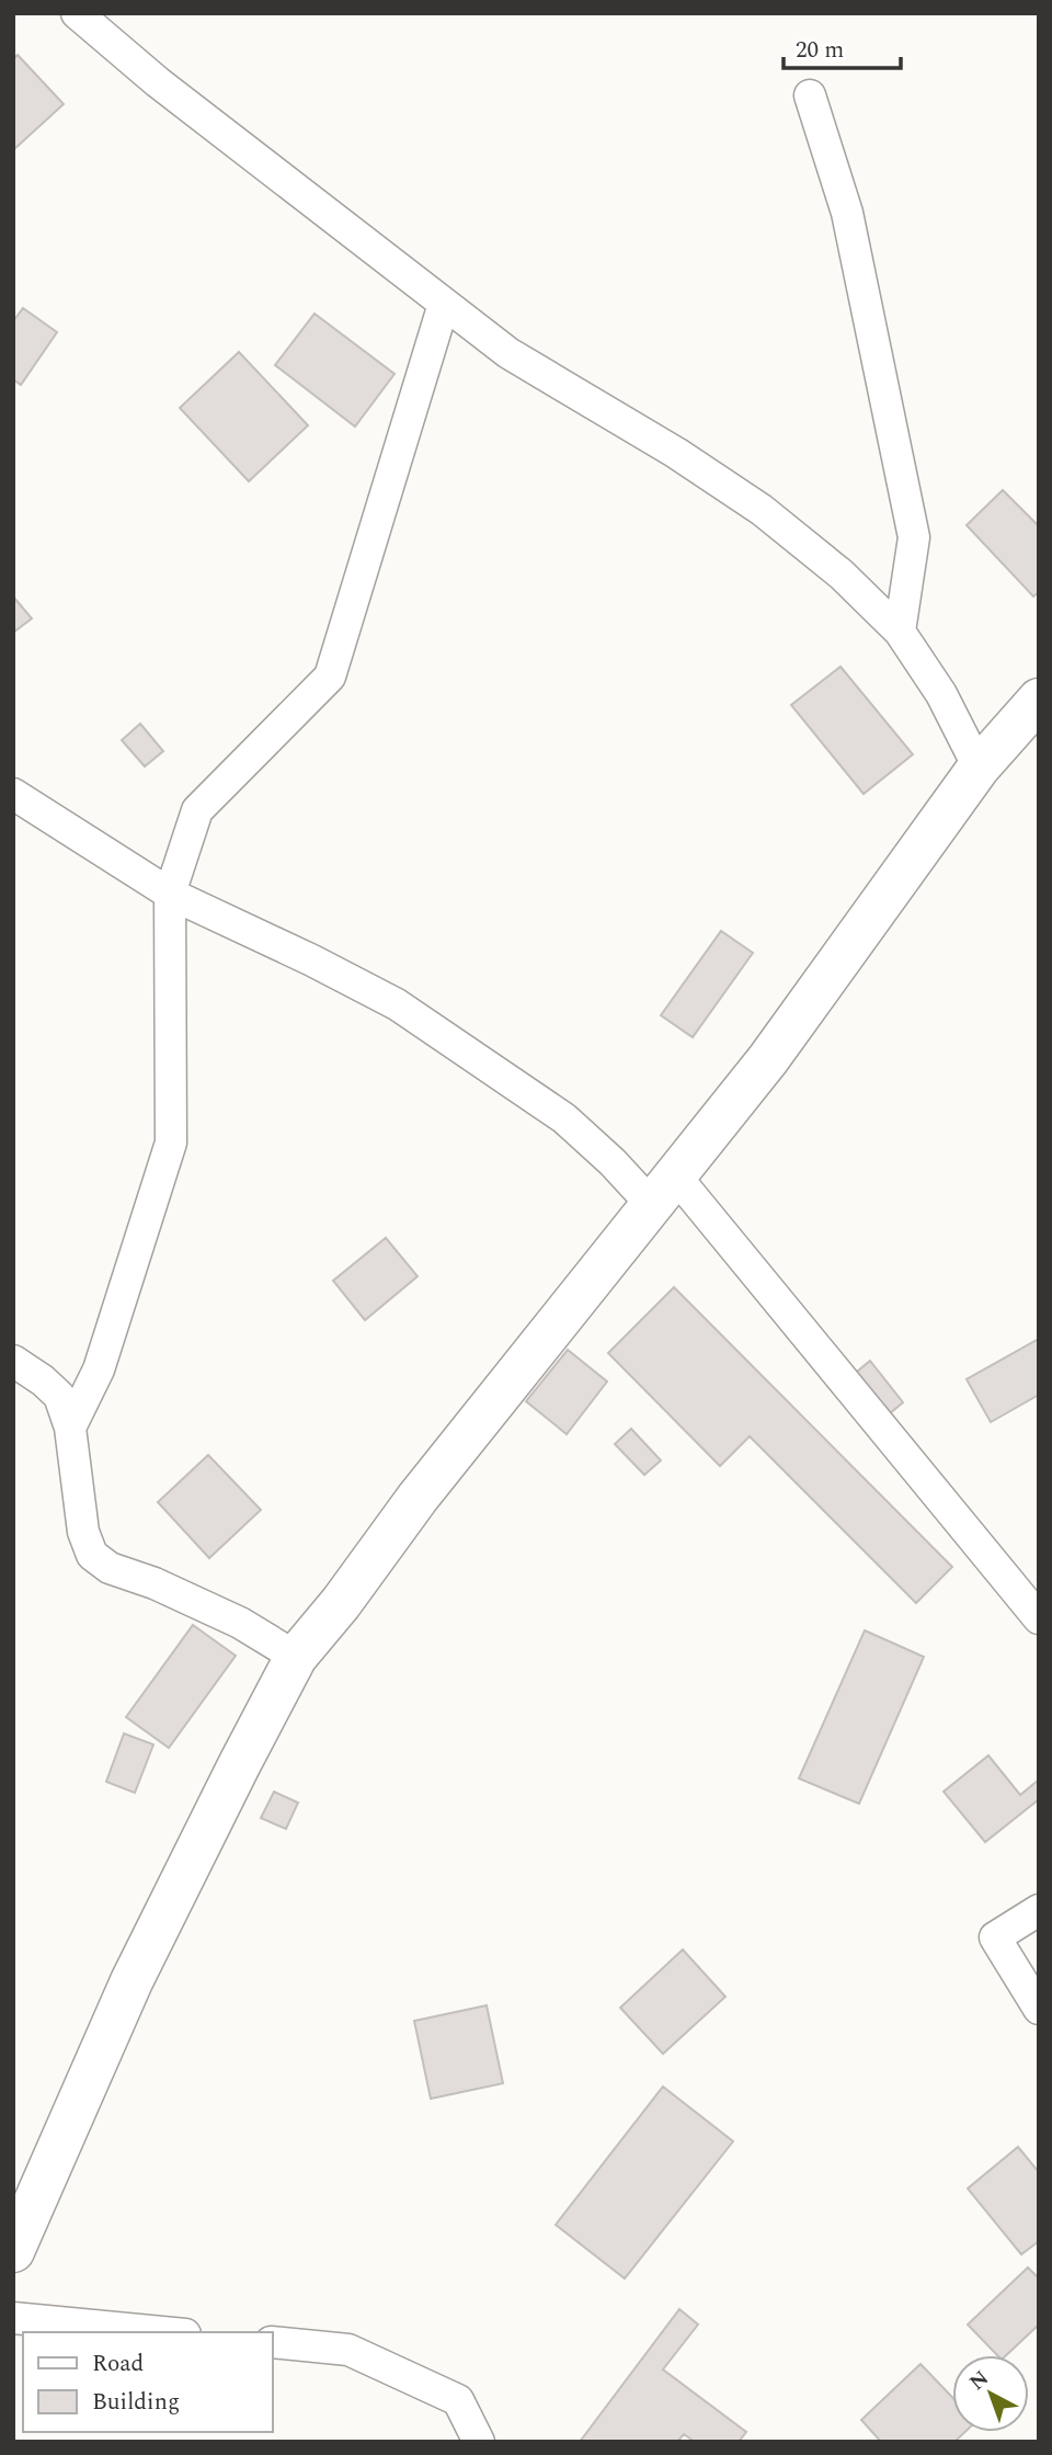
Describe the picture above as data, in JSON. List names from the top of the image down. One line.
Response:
{"legend":["Road","Building"],"scale_bar":"20 m","north":"top left"}
